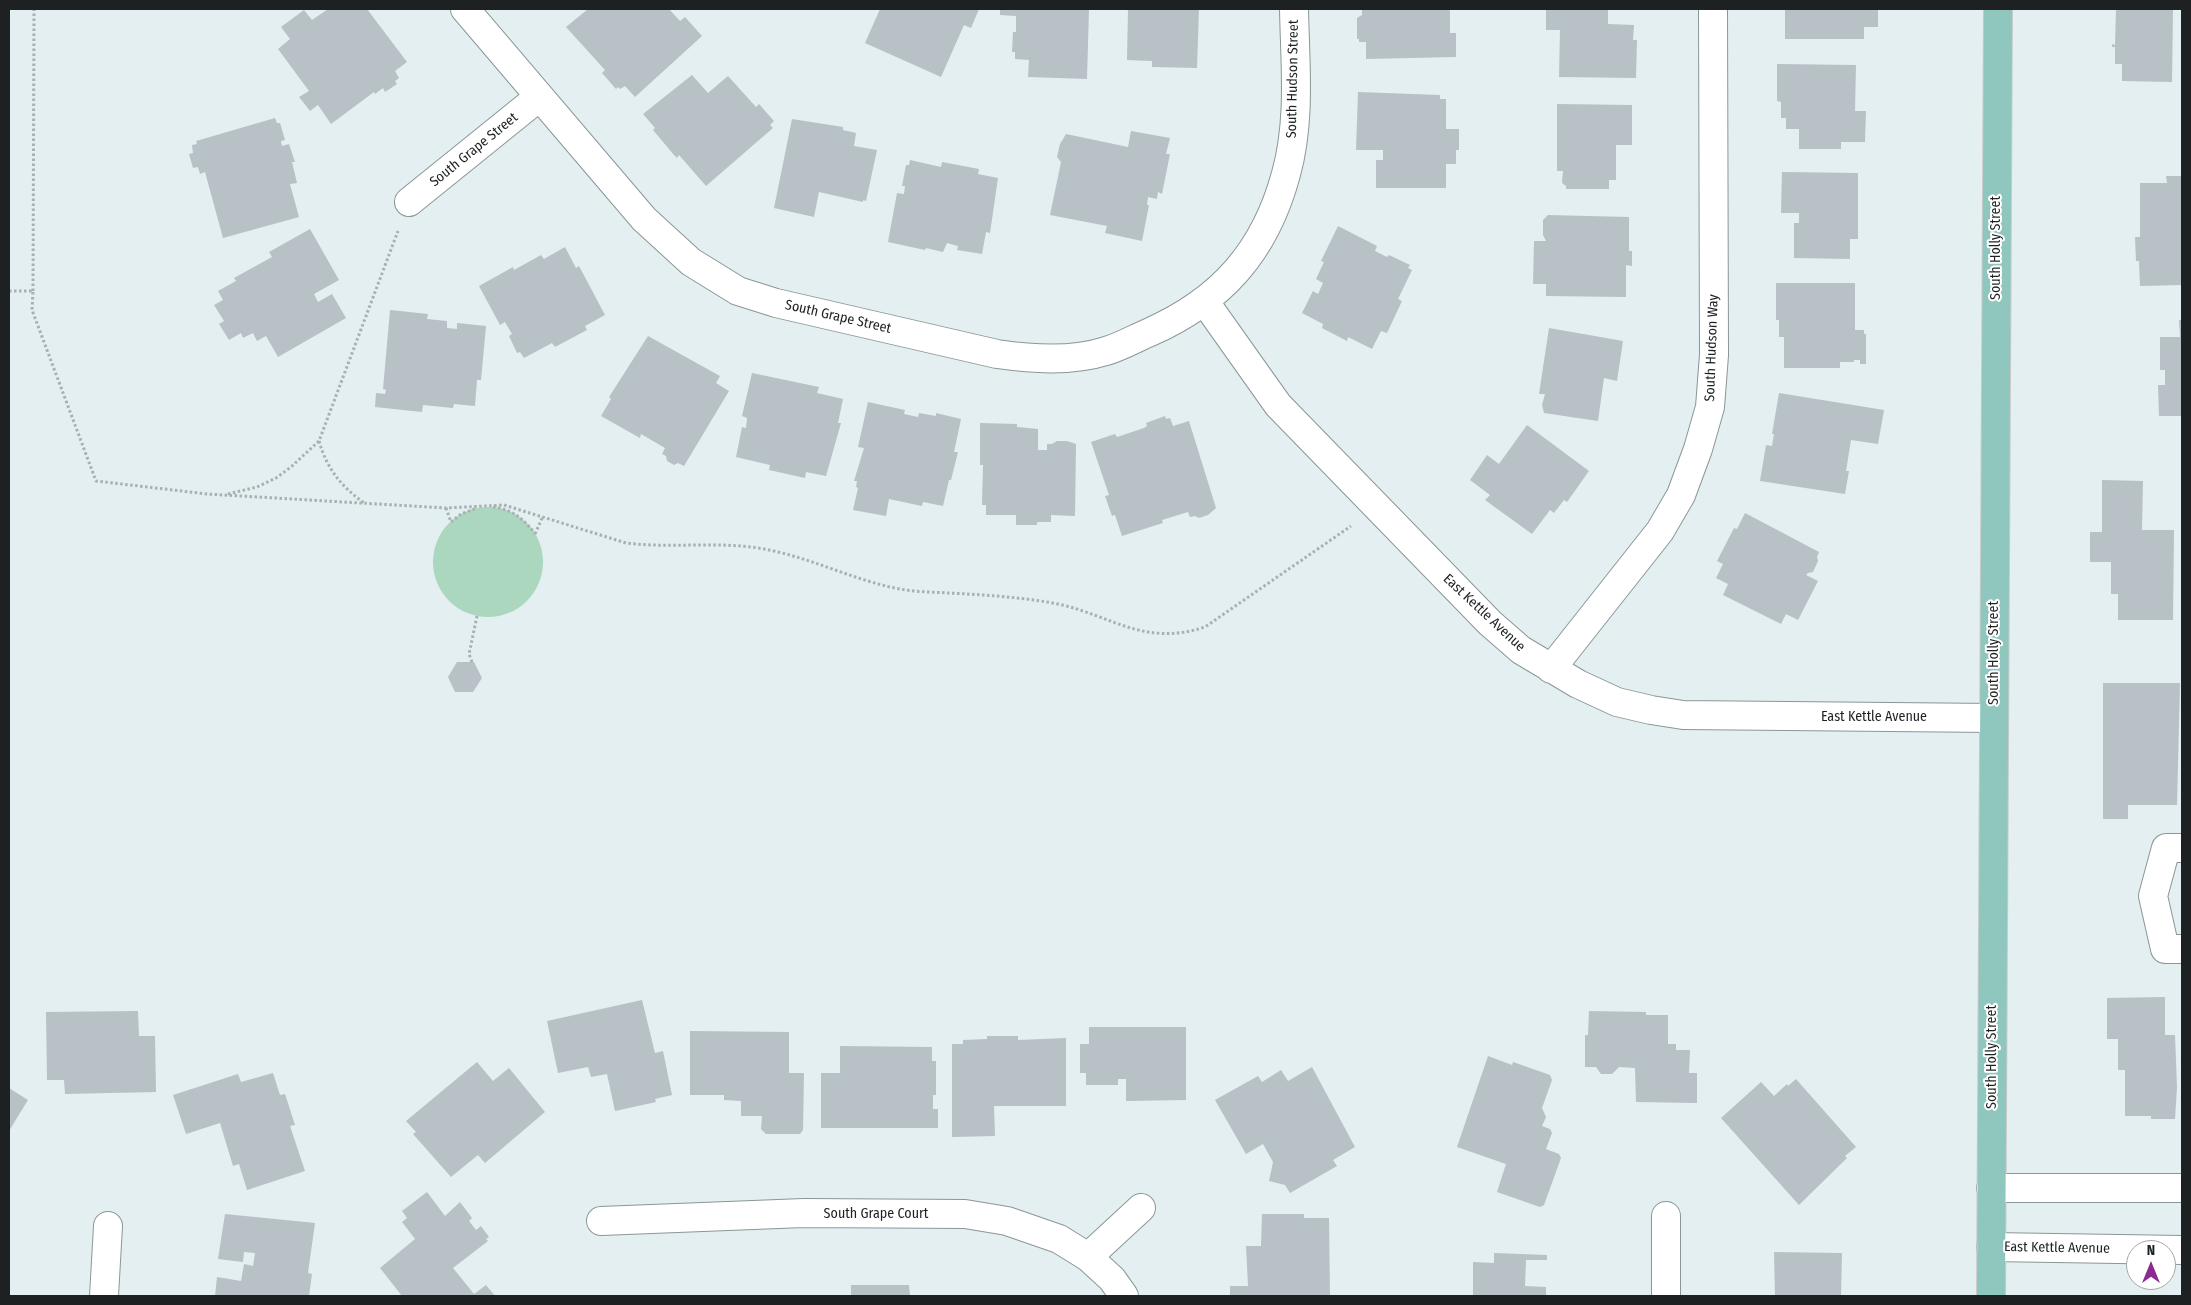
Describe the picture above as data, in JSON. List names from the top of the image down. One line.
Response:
{"streets":{"main road":["South Holly Street"],"street":["South Hudson Street","South Grape Street","South Hudson Way","East Kettle Avenue","South Grape Court"]},"crossings":[["South Hudson Street","South Grape Street"],["South Hudson Street","East Kettle Avenue"],["South Grape Street","East Kettle Avenue"],["South Holly Street","East Kettle Avenue"],["South Hudson Way","East Kettle Avenue"]],"north":"top"}
